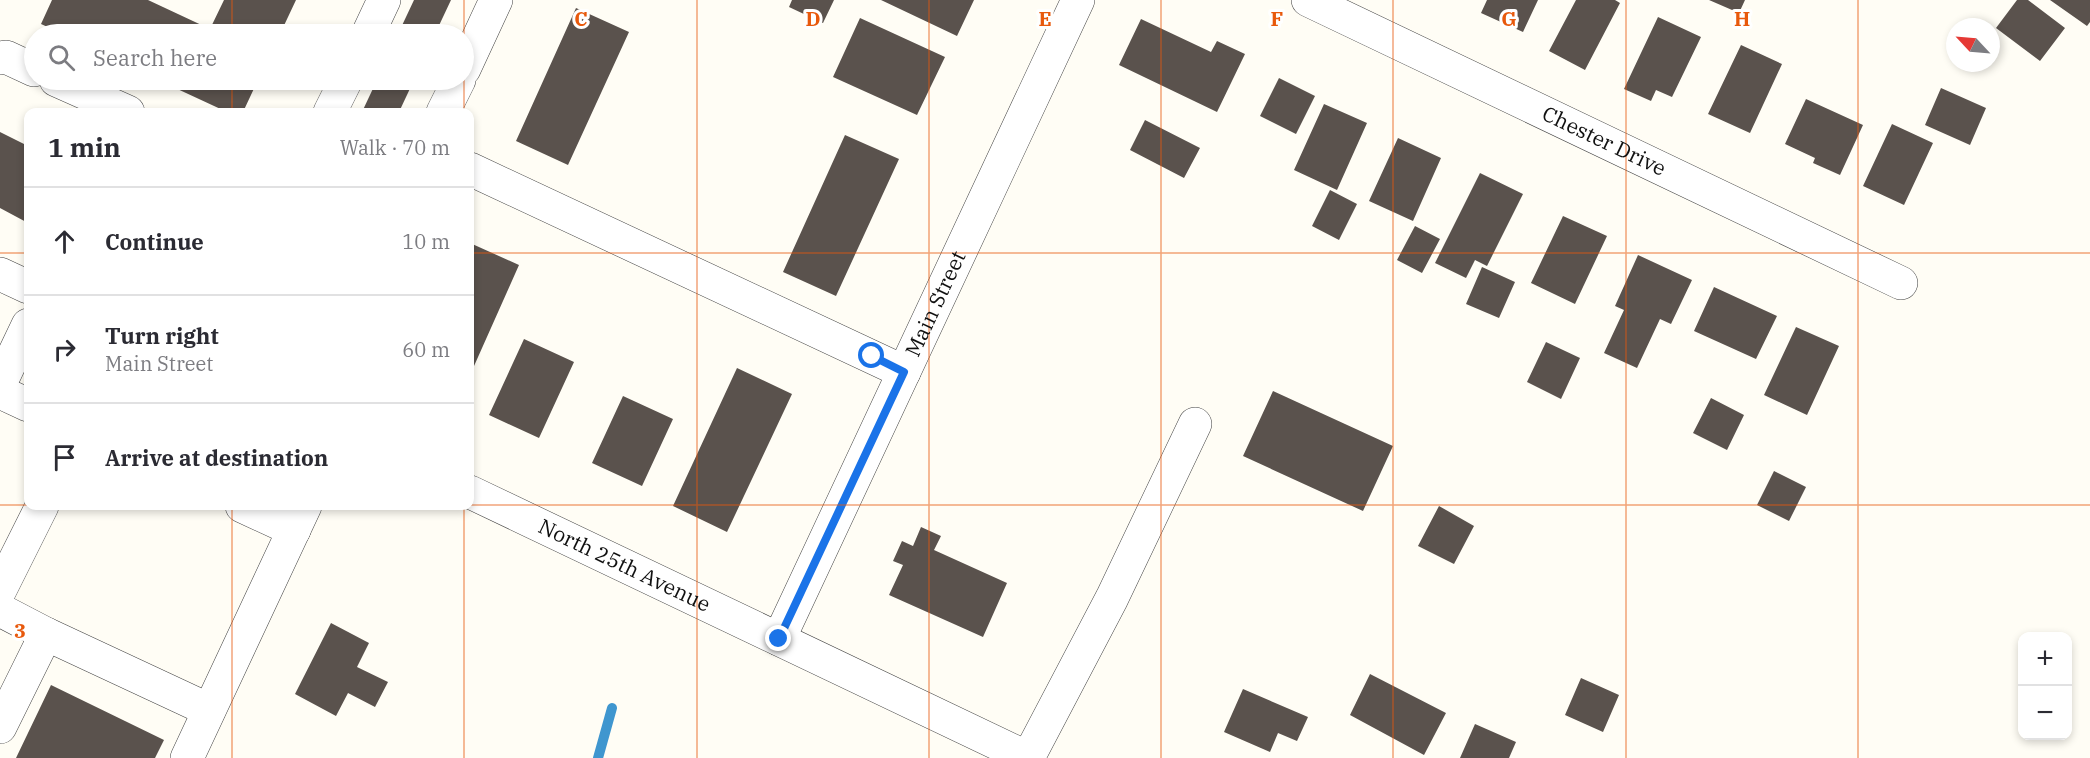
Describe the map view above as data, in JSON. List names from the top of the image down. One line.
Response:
{"streets":{"street":["Chester Drive","Main Street","North 25th Avenue"]},"crossings":[["Main Street","North 25th Avenue"]],"north":"top left","page":{"search":"Search here","heading":["1 min","Walk · 70 m"],"list":[["Continue","10 m"],["Turn right","Main Street","60 m"],"Arrive at destination"],"map_buttons":["+","−"]},"grid":{"columns":["C","D","E","F","G","H"],"rows":["3"]}}
